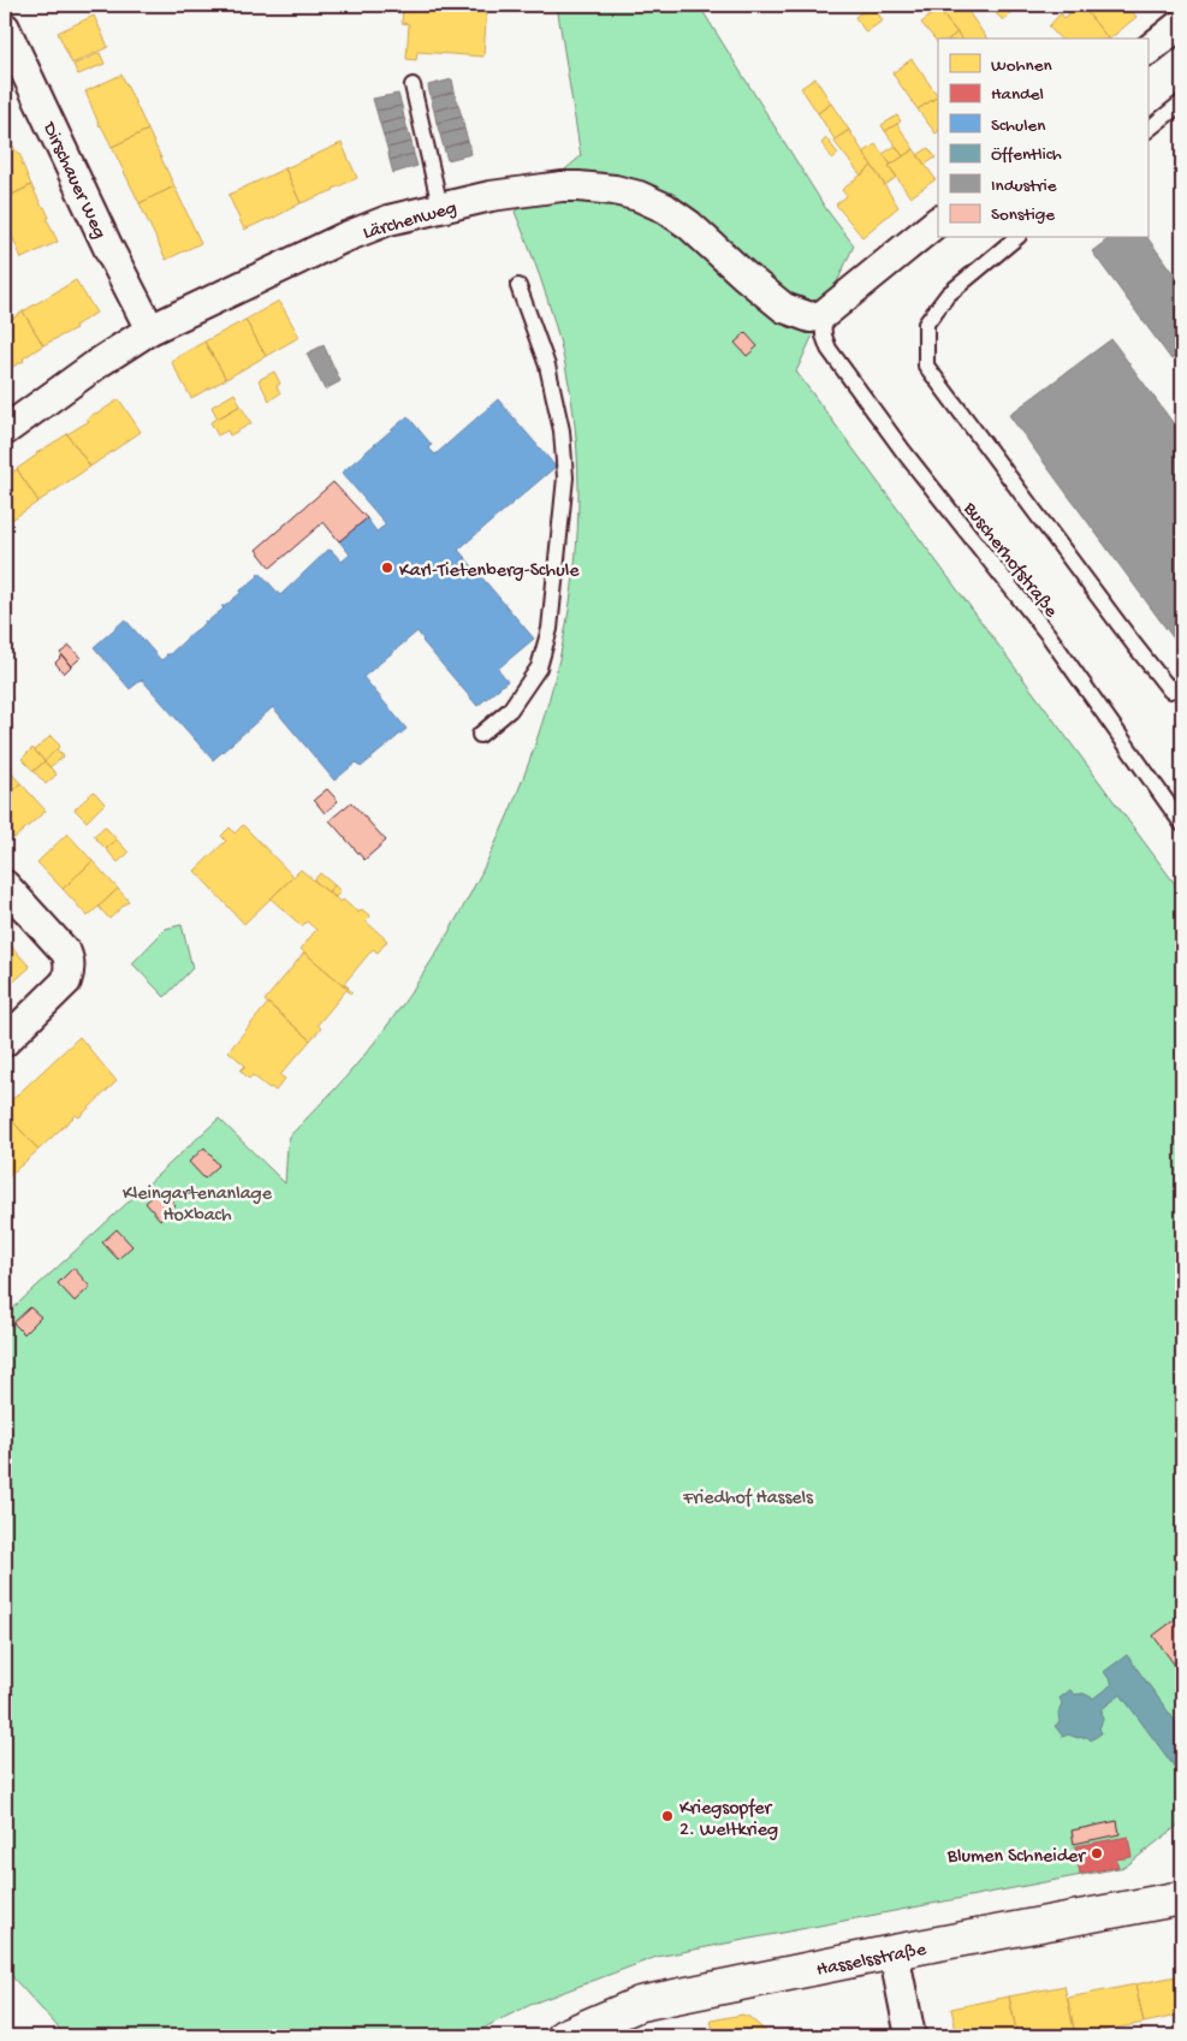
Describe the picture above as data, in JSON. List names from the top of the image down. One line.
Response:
{"streets":{"street":["Dirschauer Weg","Lärchenweg","Hasselsstraße"],"lane":["Buscherhofstraße"]},"crossings":[["Dirschauer Weg","Lärchenweg"],["Lärchenweg","Buscherhofstraße"]],"parks":["Kleingartenanlage Hoxbach","Friedhof Hassels"],"places":["Karl-Tietenberg-Schule","Kriegsopfer 2. Weltkrieg","Blumen Schneider"],"legend":["Wohnen","Handel","Schulen","Öffentlich","Industrie","Sonstige"]}
